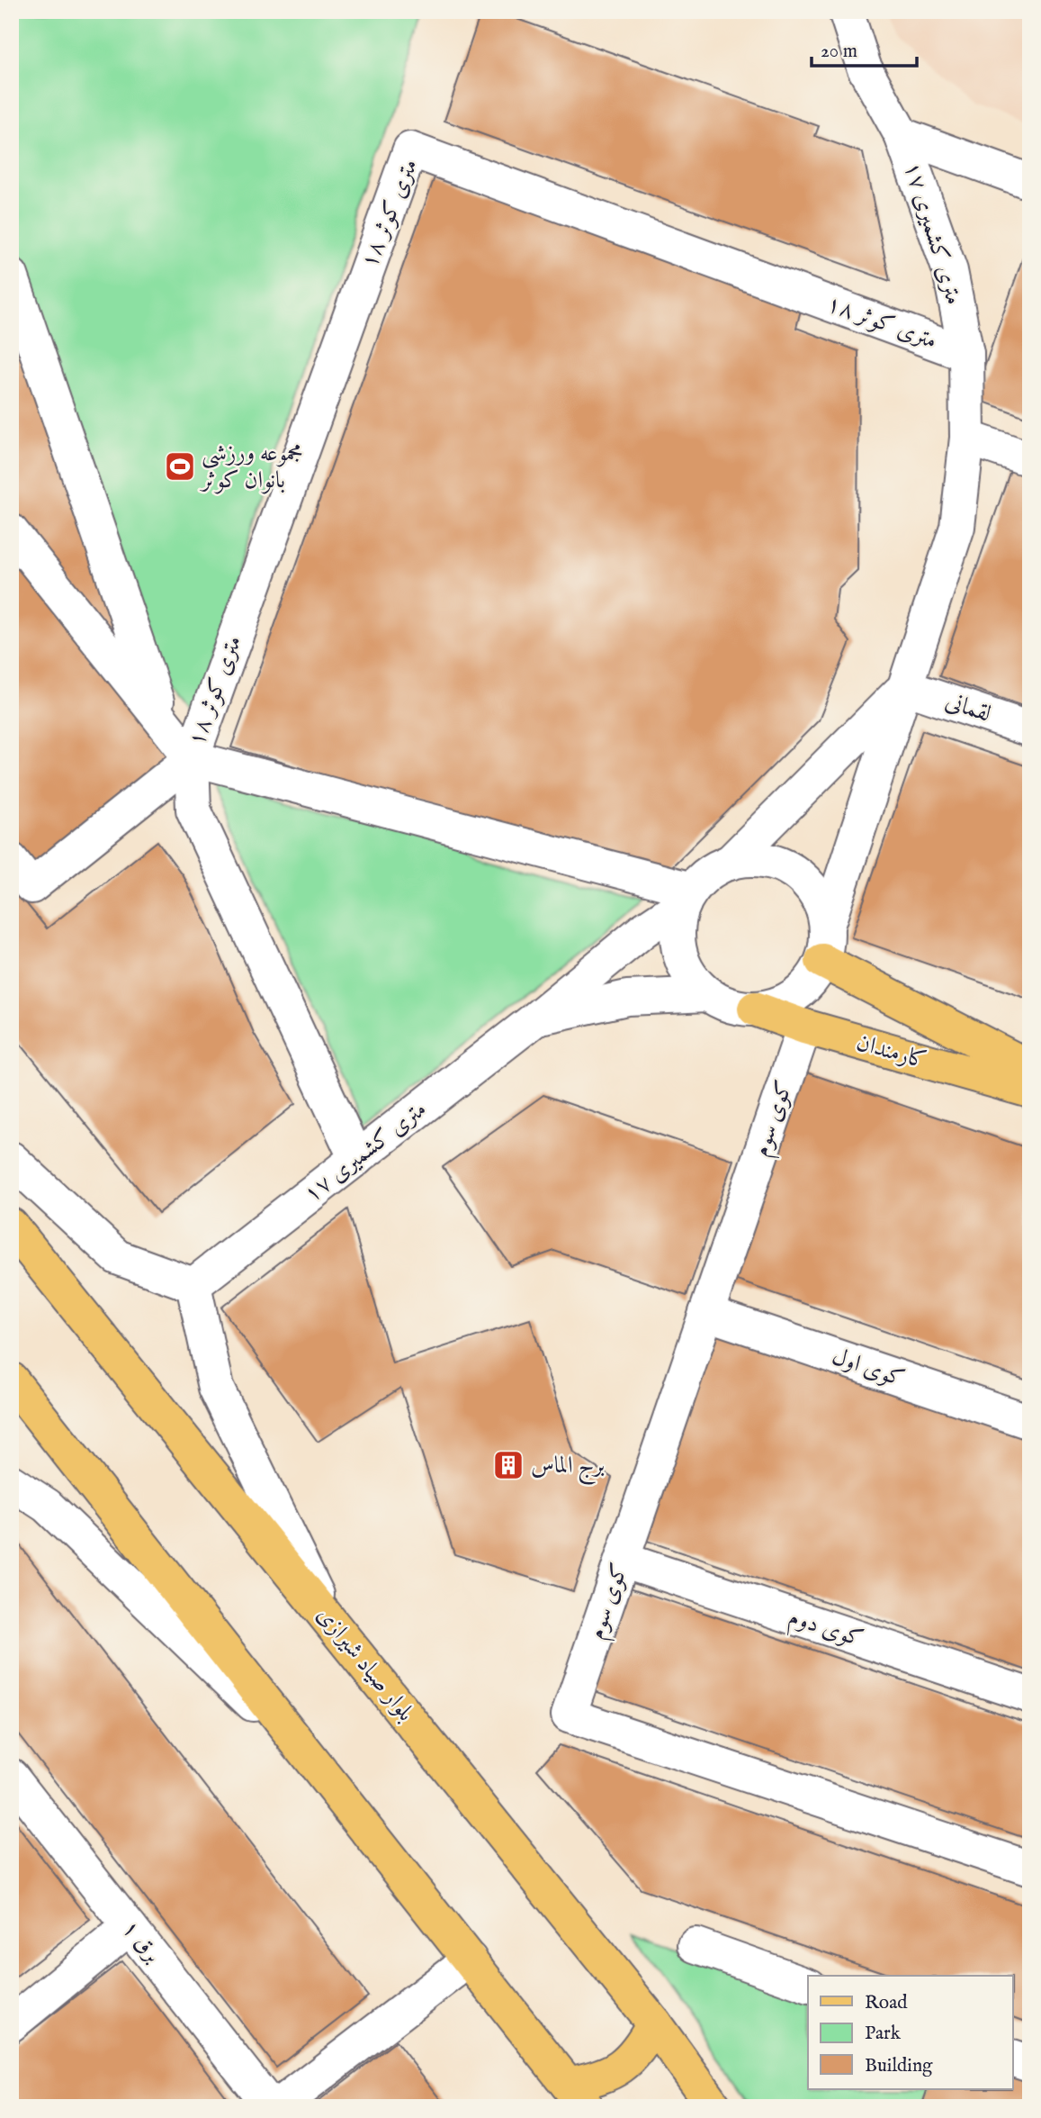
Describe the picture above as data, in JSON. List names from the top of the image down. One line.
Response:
{"streets":{"main road":["کارمندان","بلوار صیاد شیرازی"],"street":["۱۸ متری کوثر","۱۷ متری کشمیری","لقمانی","کوی سوم","کوی اول","کوی دوم","برق ۱"]},"crossings":[["۱۸ متری کوثر","۱۷ متری کشمیری"],["۱۷ متری کشمیری","لقمانی"],["۱۷ متری کشمیری","کارمندان"],["کارمندان","کوی سوم"],["کوی سوم","کوی اول"],["کوی سوم","کوی دوم"]],"places":{"sports":["مجموعه ورزشی بانوان کوثر"],"building":["برج الماس"]},"legend":["Road","Park","Building"],"scale_bar":"20 m"}
